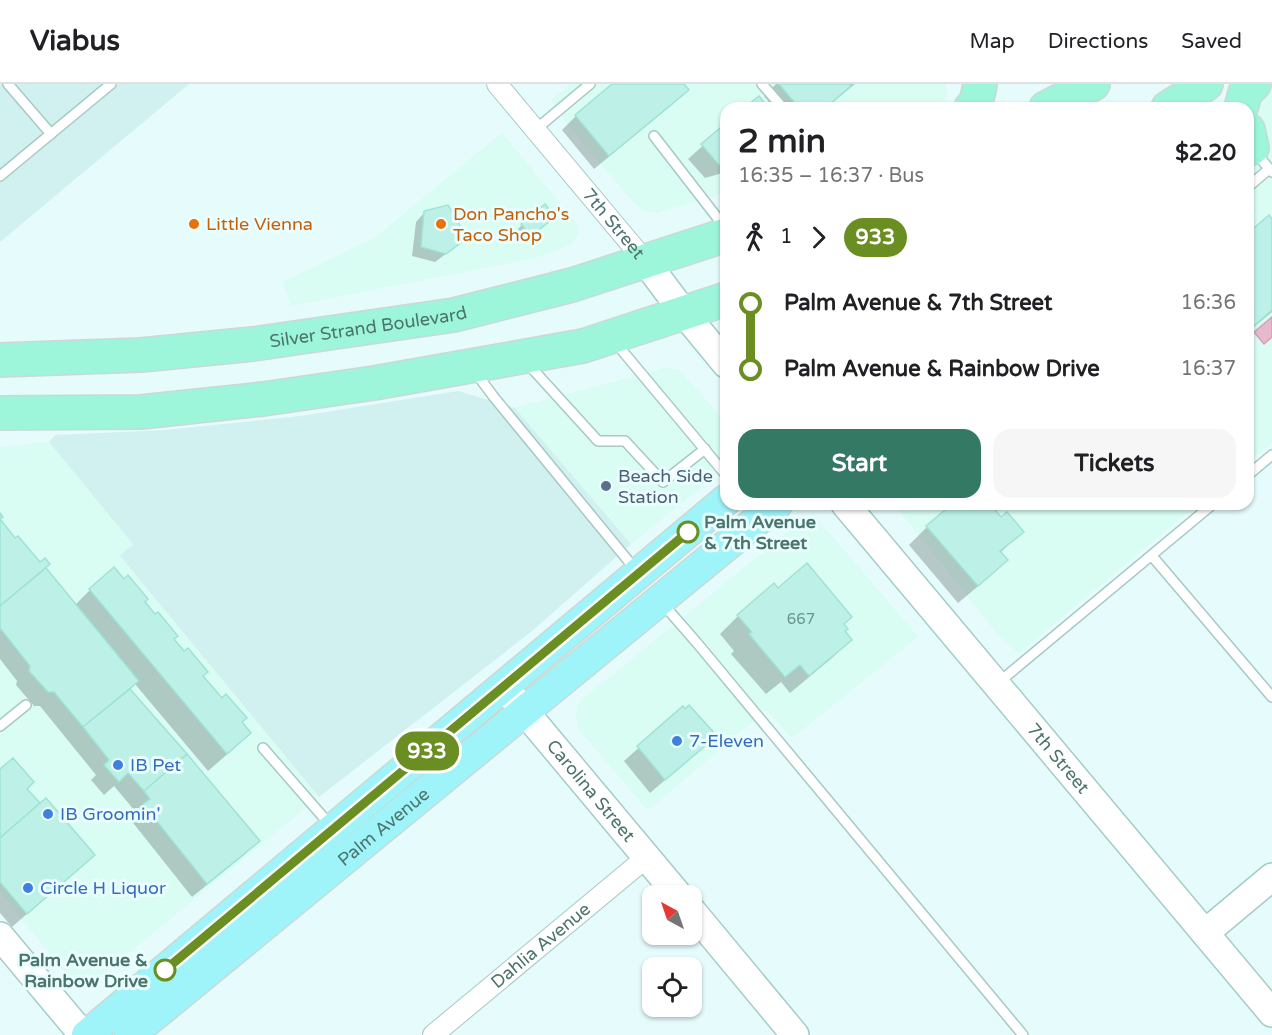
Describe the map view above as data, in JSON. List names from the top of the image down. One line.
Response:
{"streets":{"highway":["Silver Strand Boulevard"],"main road":["Palm Avenue"],"street":["7th Street","Carolina Street","Dahlia Avenue"]},"crossings":[["7th Street","Silver Strand Boulevard"],["Carolina Street","Palm Avenue"],["Carolina Street","Dahlia Avenue"]],"places":["Little Vienna","Don Pancho's Taco Shop","Beach Side Station","Palm Avenue & 7th Street","7-Eleven","IB Pet","IB Groomin'","Circle H Liquor","Palm Avenue & Rainbow Drive"],"lines":["bus line 933"],"house_numbers":["667"],"north":"top left","page":{"header":"Viabus","nav":["Map","Directions","Saved"],"on_map":"933","heading":["2 min","16:35 – 16:37 · Bus","$2.20"],"legs":["1","933"],"list":[{"name":"Palm Avenue & 7th Street","value":"16:36"},{"name":"Palm Avenue & Rainbow Drive","value":"16:37"}],"buttons":["Start","Tickets"]}}
